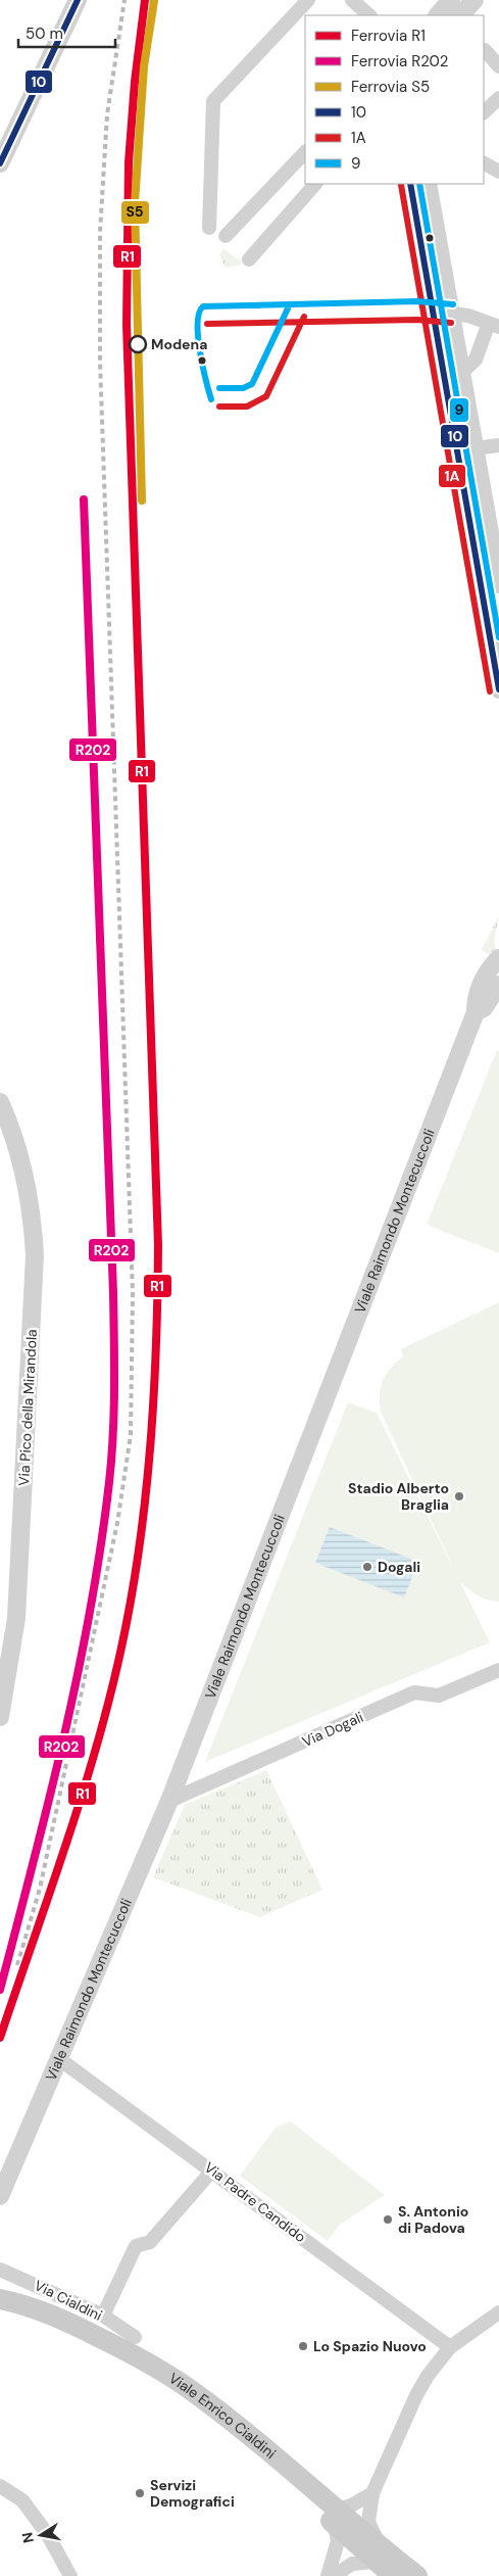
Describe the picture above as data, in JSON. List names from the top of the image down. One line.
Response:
{"streets":{"main road":["Viale Enrico Cialdini"],"street":["Viale Raimondo Montecuccoli","Via Pico della Mirandola","Via Dogali","Via Padre Candido","Via Cialdini"]},"crossings":[["Viale Raimondo Montecuccoli","Via Dogali"],["Viale Raimondo Montecuccoli","Via Padre Candido"]],"places":["Modena","Stadio Alberto Braglia","Dogali","S. Antonio di Padova","Lo Spazio Nuovo","Servizi Demografici"],"lines":["rail line R1","transit line 10","rail line S5","transit line 9","transit line 1A","rail line R202"],"legend":["Ferrovia R1","Ferrovia R202","Ferrovia S5","10","1A","9"],"scale_bar":"50 m","north":"left"}
